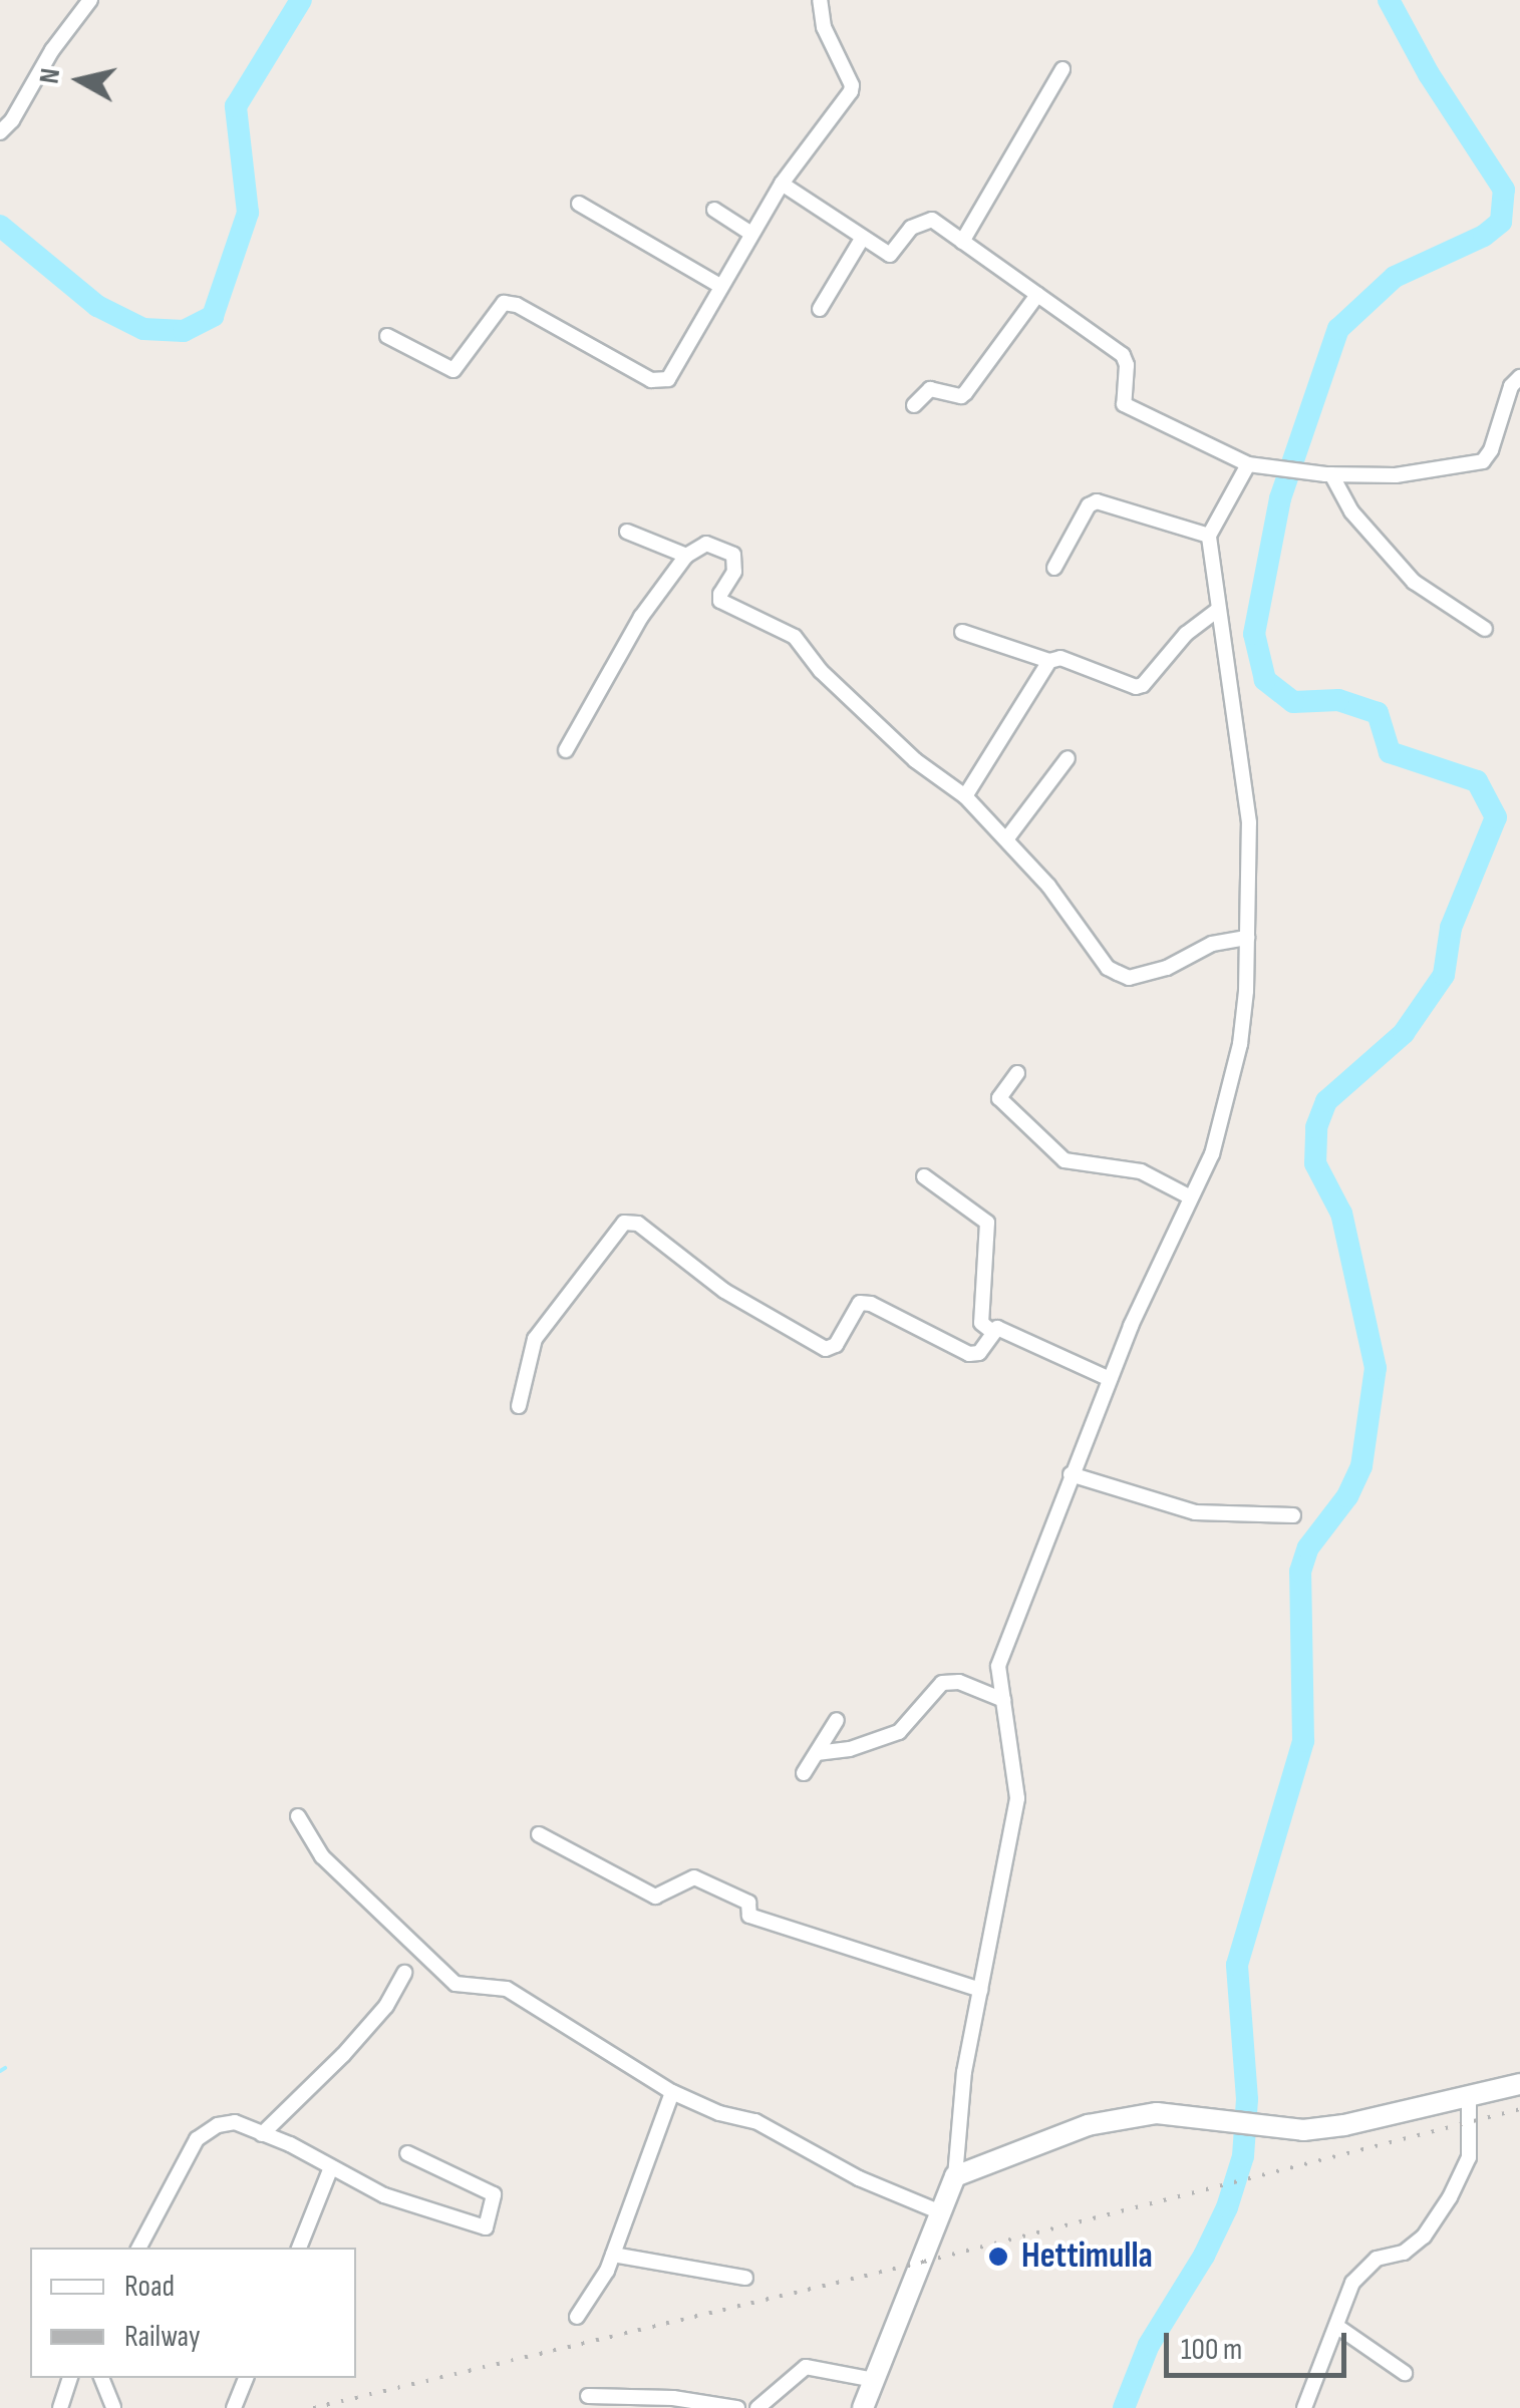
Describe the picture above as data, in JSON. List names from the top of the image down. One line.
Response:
{"places":["Hettimulla"],"legend":["Road","Railway"],"scale_bar":"100 m","north":"left"}
